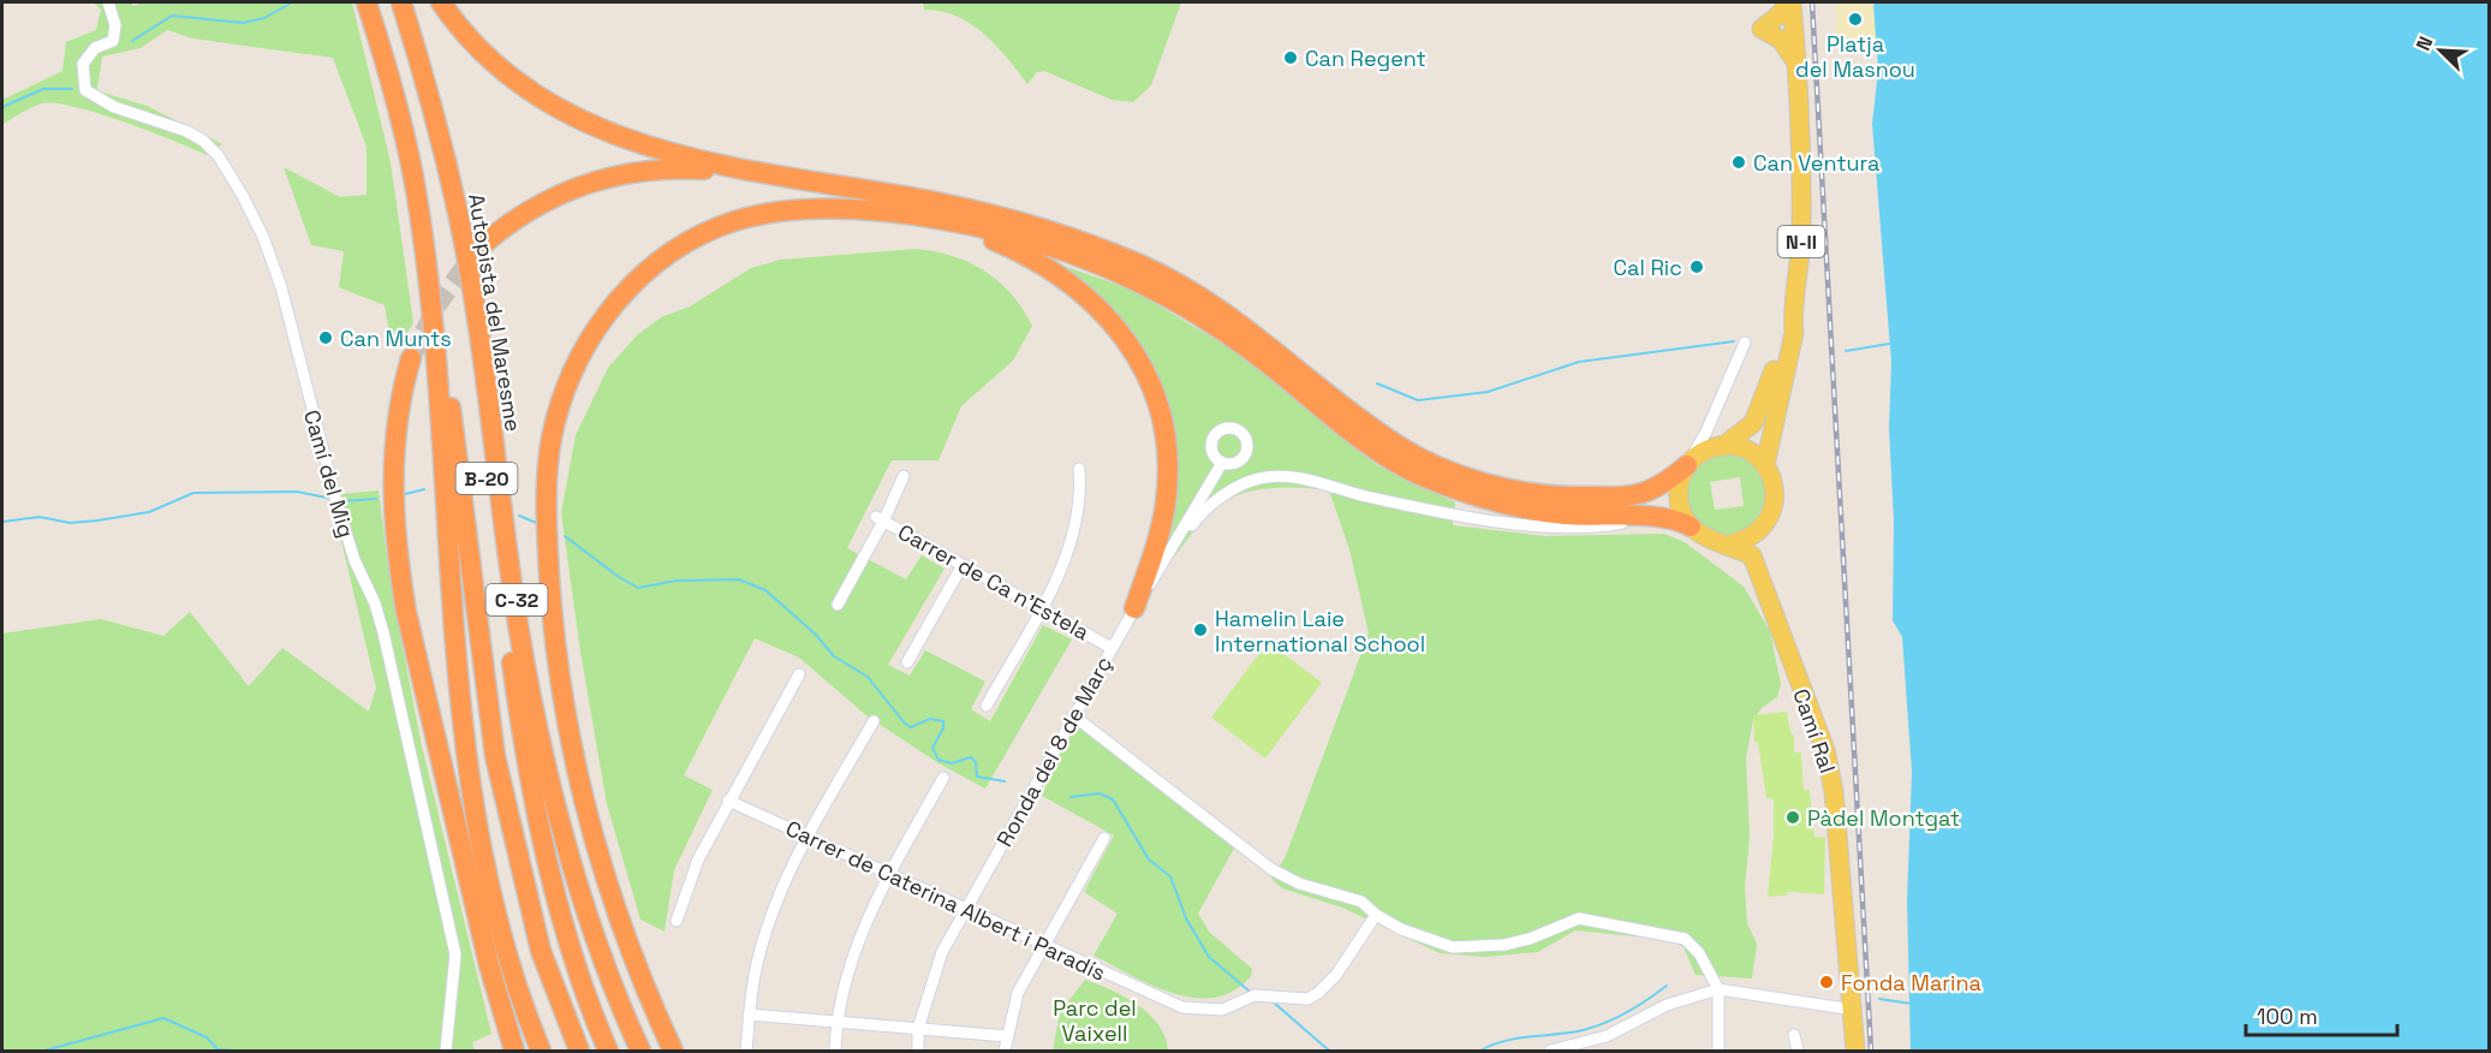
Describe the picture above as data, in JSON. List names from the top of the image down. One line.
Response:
{"streets":{"highway":["Autopista del Maresme","B-20","C-32"],"main road":["N-II","Camí Ral"],"street":["Camí del Mig","Carrer de Ca n'Estela","Ronda del 8 de Març","Carrer de Caterina Albert i Paradís"]},"crossings":[["Autopista del Maresme","B-20"],["Carrer de Ca n'Estela","Ronda del 8 de Març"],["Ronda del 8 de Març","Carrer de Caterina Albert i Paradís"]],"parks":["Parc del Vaixell"],"places":["Platja del Masnou","Can Regent","Can Ventura","Cal Ric","Can Munts","Hamelin Laie International School","Pàdel Montgat","Fonda Marina"],"scale_bar":"100 m","north":"top left"}
